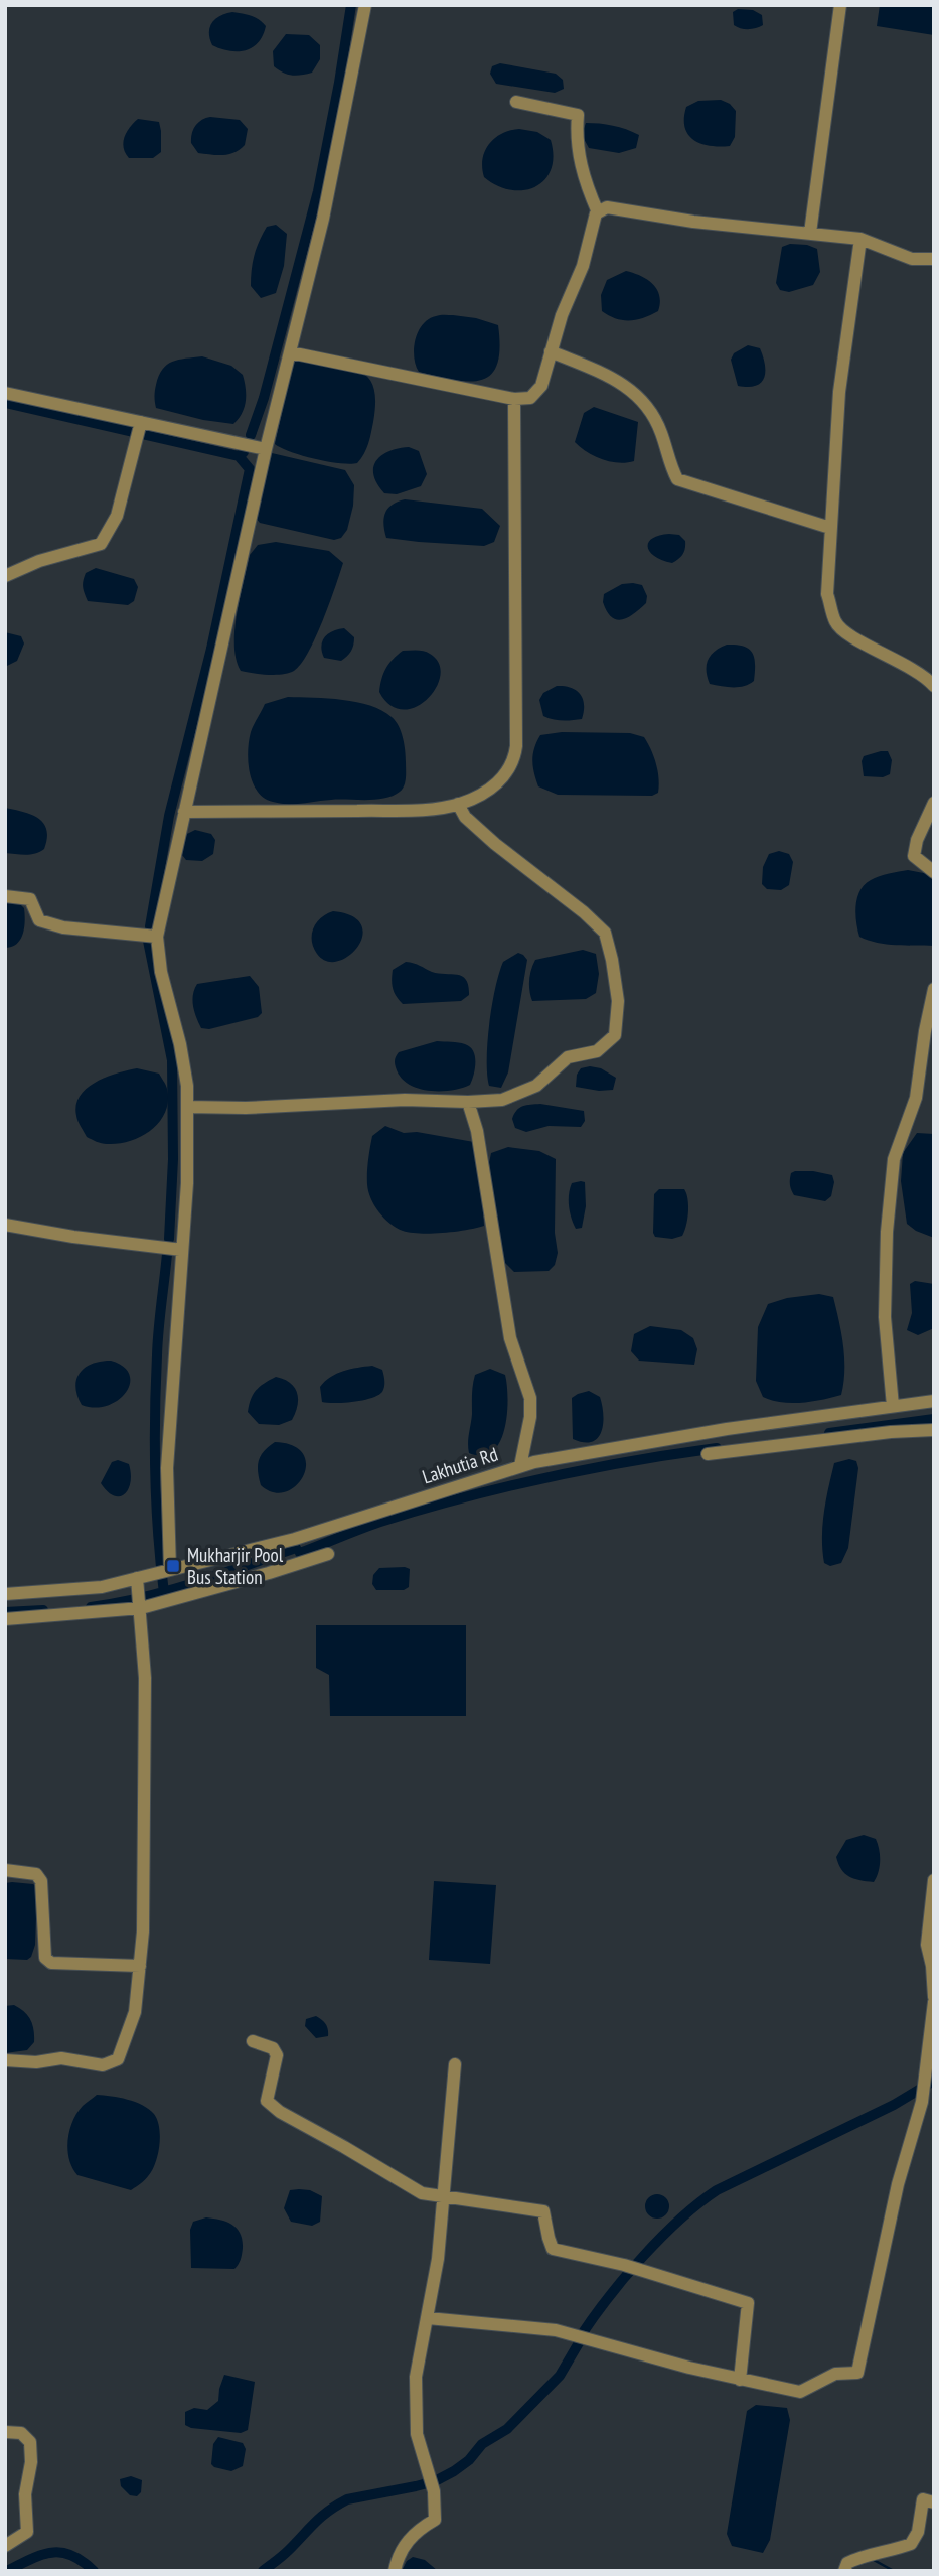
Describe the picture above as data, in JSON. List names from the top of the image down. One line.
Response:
{"streets":{"street":["Lakhutia Rd"]},"places":{"transit":["Mukharjir Pool Bus Station"]}}
